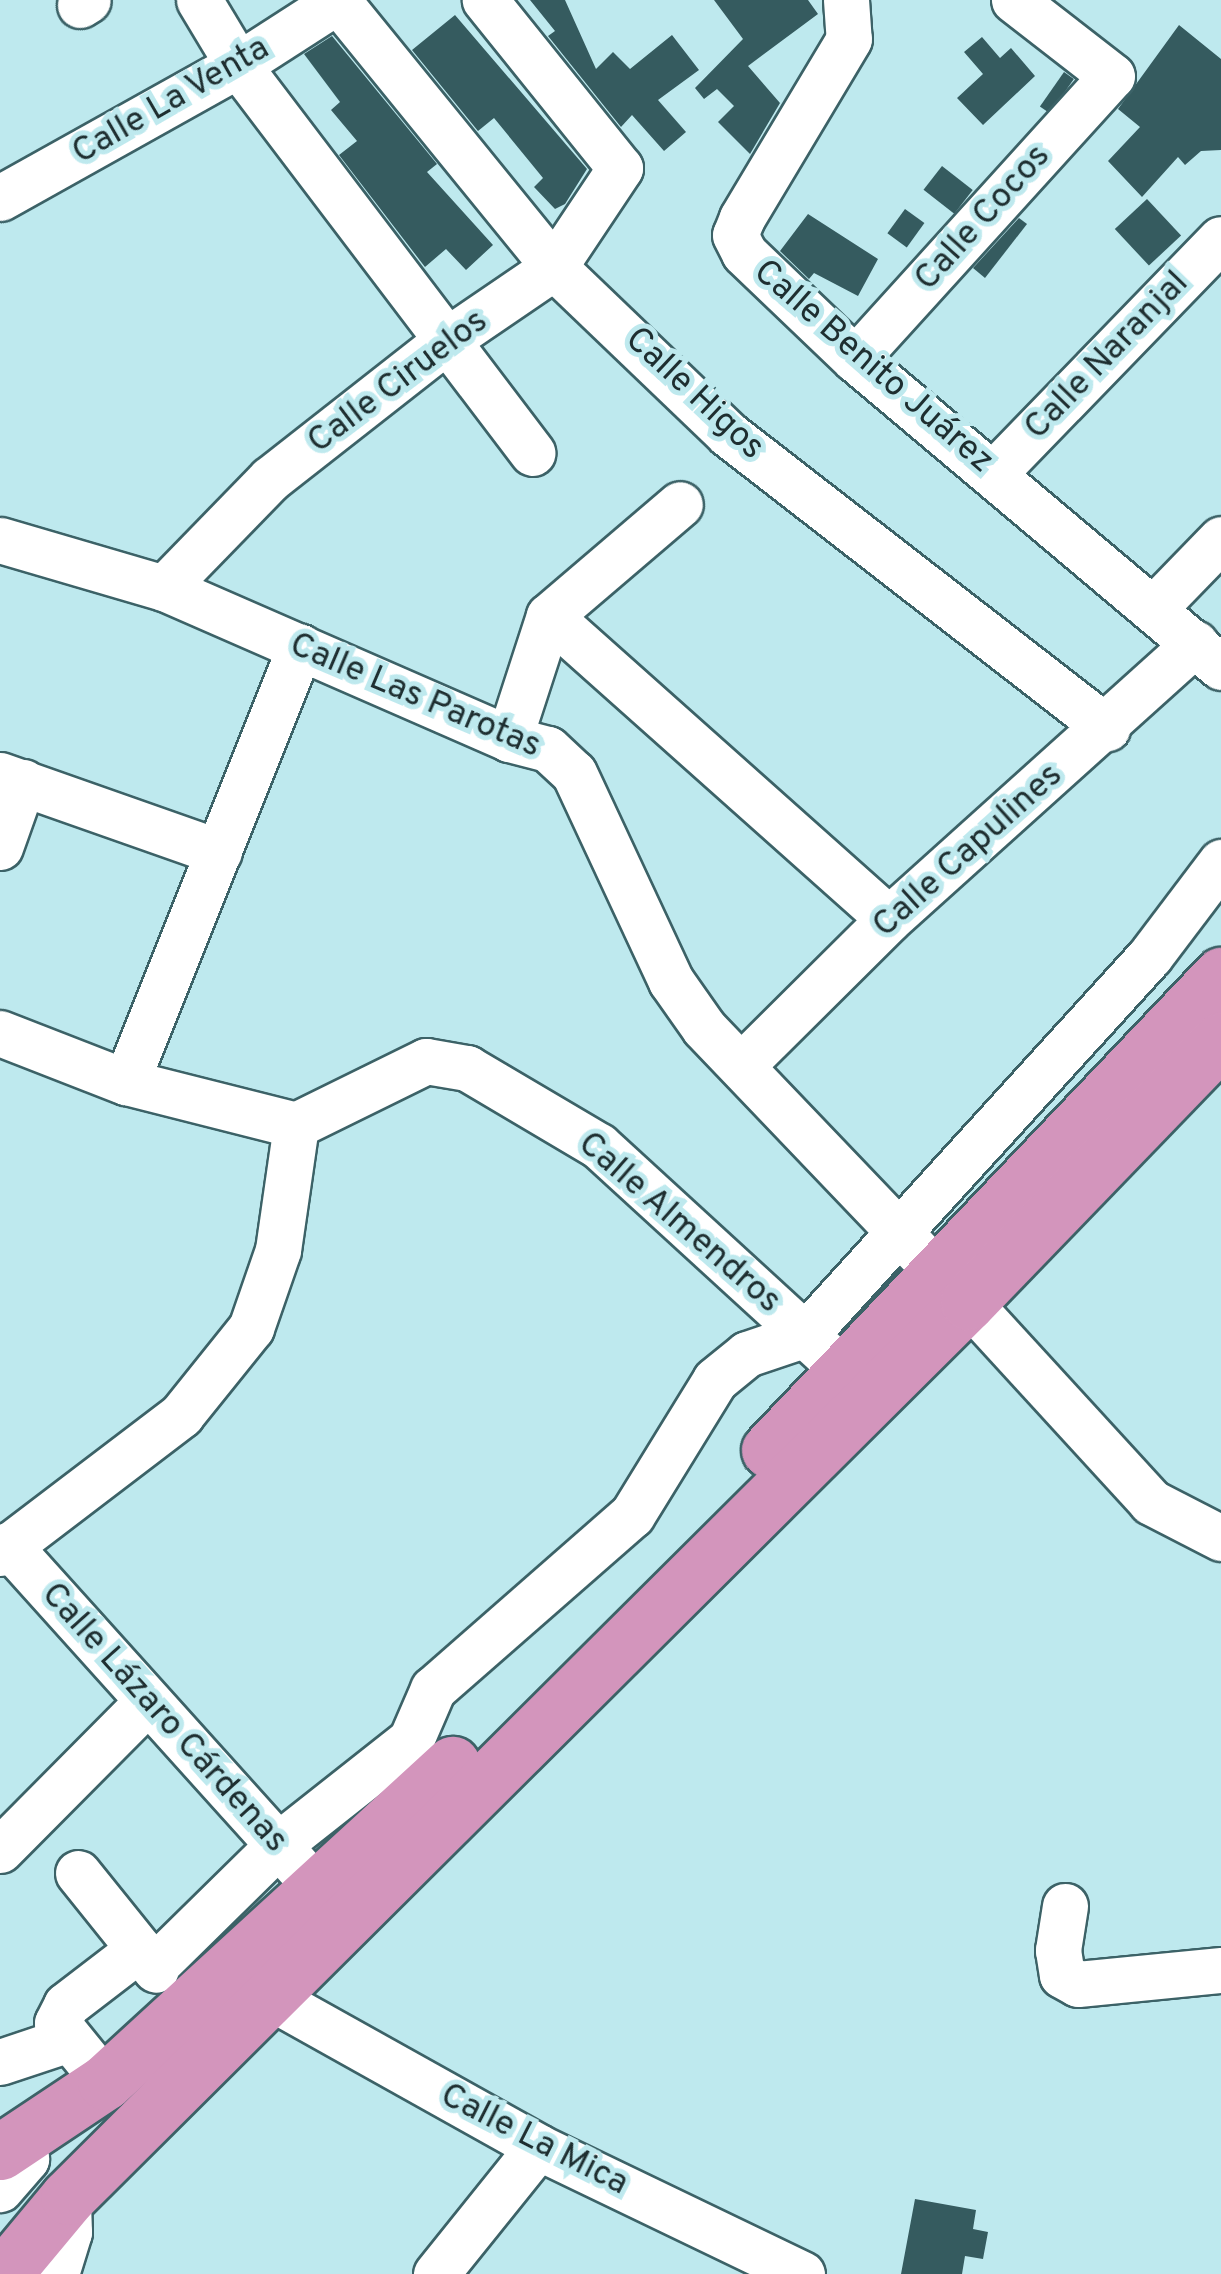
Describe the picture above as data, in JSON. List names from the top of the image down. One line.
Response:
{"streets":{"street":["Calle La Venta","Calle Cocos","Calle Naranjal","Calle Benito Juárez","Calle Ciruelos","Calle Higos","Calle Las Parotas","Calle Capulines","Calle Almendros","Calle Lázaro Cárdenas","Calle La Mica"]},"crossings":[["Calle La Venta","Calle Higos"],["Calle Cocos","Calle Benito Juárez"],["Calle Naranjal","Calle Benito Juárez"],["Calle Benito Juárez","Calle Capulines"],["Calle Ciruelos","Calle Higos"],["Calle Ciruelos","Calle Las Parotas"],["Calle Higos","Calle Capulines"],["Calle Las Parotas","Calle Capulines"],["Calle Almendros","Calle Lázaro Cárdenas"]]}
